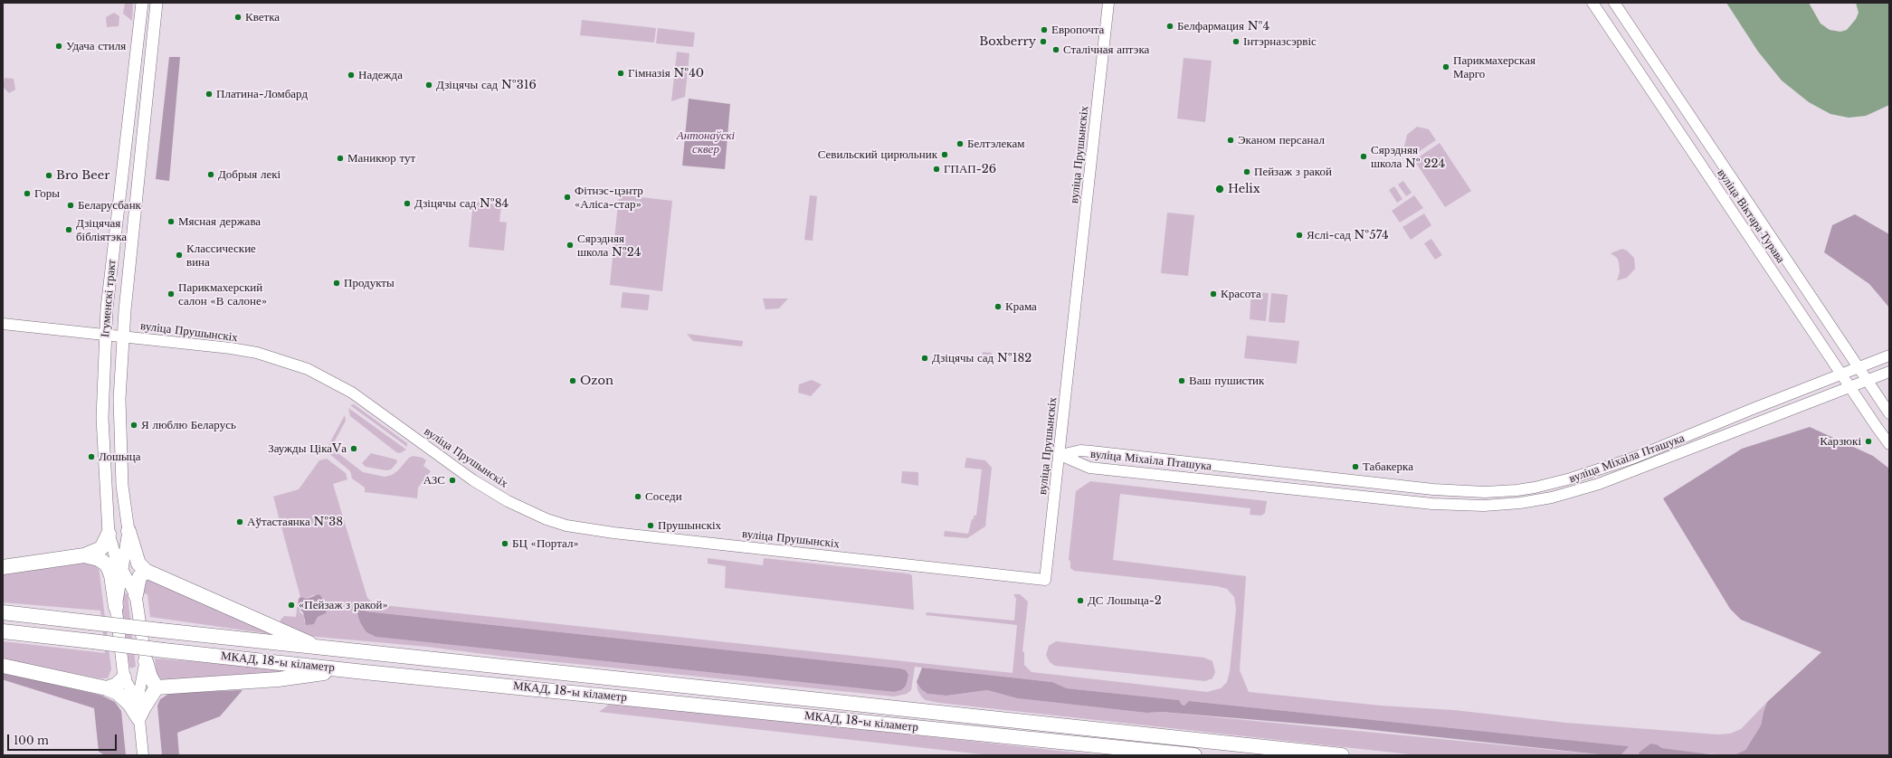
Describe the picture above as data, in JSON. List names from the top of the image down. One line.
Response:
{"streets":{"highway":["МКАД, 18-ы кіламетр"],"main road":["Ігуменскі тракт"],"street":["вуліца Прушынскіх","вуліца Віктара Турава","вуліца Міхаіла Пташука"]},"crossings":[["вуліца Прушынскіх","Ігуменскі тракт"],["вуліца Прушынскіх","вуліца Міхаіла Пташука"],["вуліца Віктара Турава","вуліца Міхаіла Пташука"]],"parks":["Антонаўскі сквер"],"places":["Кветка","Белфармация №4","Европочта","Boxberry","Інтэрназсэрвіс","Удача стиля","Сталічная аптэка","Парикмахерская Марго","Гімназія №40","Надежда","Дзіцячы сад №316","Платина-Ломбард","Эканом персанал","Белтэлекам","Севильский цирюльник","Сярэдняя школа № 224","Маникюр тут","ГПАП-26","Пейзаж з ракой","Добрыя лекі","Bro Beer","Helix","Горы","Фітнэс-цэнтр «Аліса-стар»","Дзіцячы сад №84","Беларусбанк","Мясная держава","Дзіцячая бібліятэка","Яслі-сад №574","Сярэдняя школа №24","Классические вина","Продукты","Парикмахерский салон «В салоне»","Красота","Крама","Дзіцячы сад №182","Ozon","Ваш пушистик","Я люблю Беларусь","Карзюкі","Заужды ЦікаVа","Лошыца","Табакерка","АЗС","Соседи","Аўтастаянка №38","Прушынскіх","БЦ «Портал»","ДС Лошыца-2","«Пейзаж з ракой»"],"scale_bar":"100 m"}
